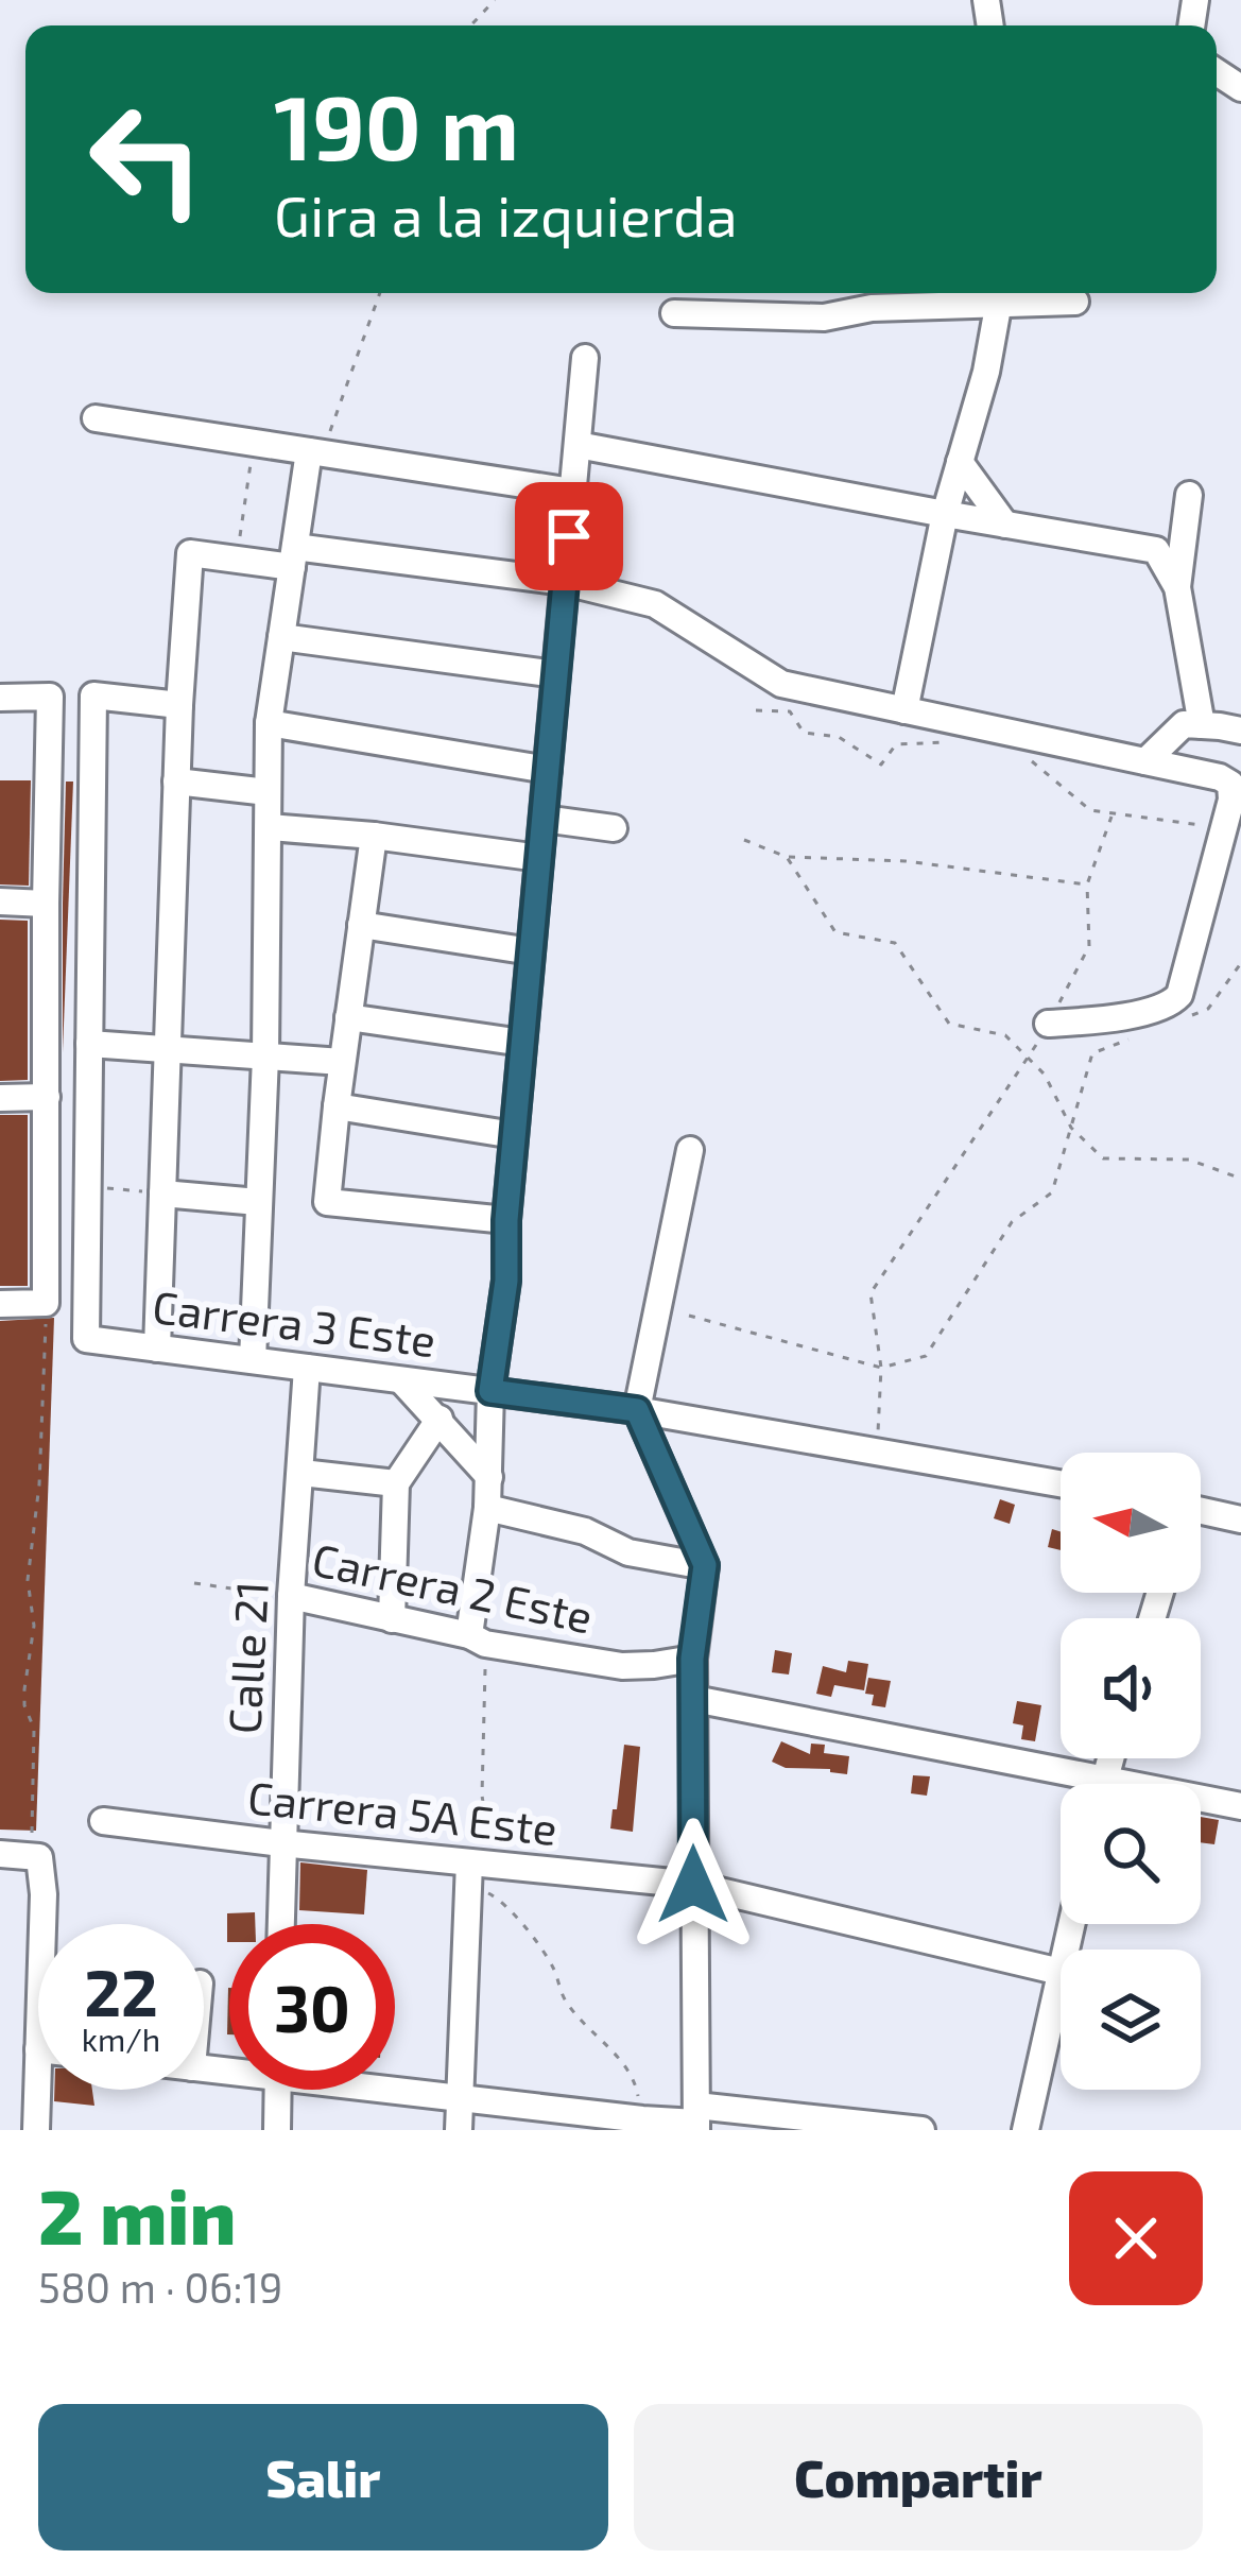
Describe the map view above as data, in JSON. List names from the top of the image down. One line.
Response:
{"streets":{"street":["Carrera 3 Este","Carrera 2 Este","Calle 21","Carrera 5A Este"]},"crossings":[["Carrera 3 Este","Calle 21"],["Carrera 2 Este","Calle 21"],["Calle 21","Carrera 5A Este"]],"north":"left","page":{"turn":["190 m","Gira a la izquierda"],"speed":"22 km/h","limit":"30","heading":["2 min","580 m · 06:19"],"buttons":["Salir","Compartir"]}}
